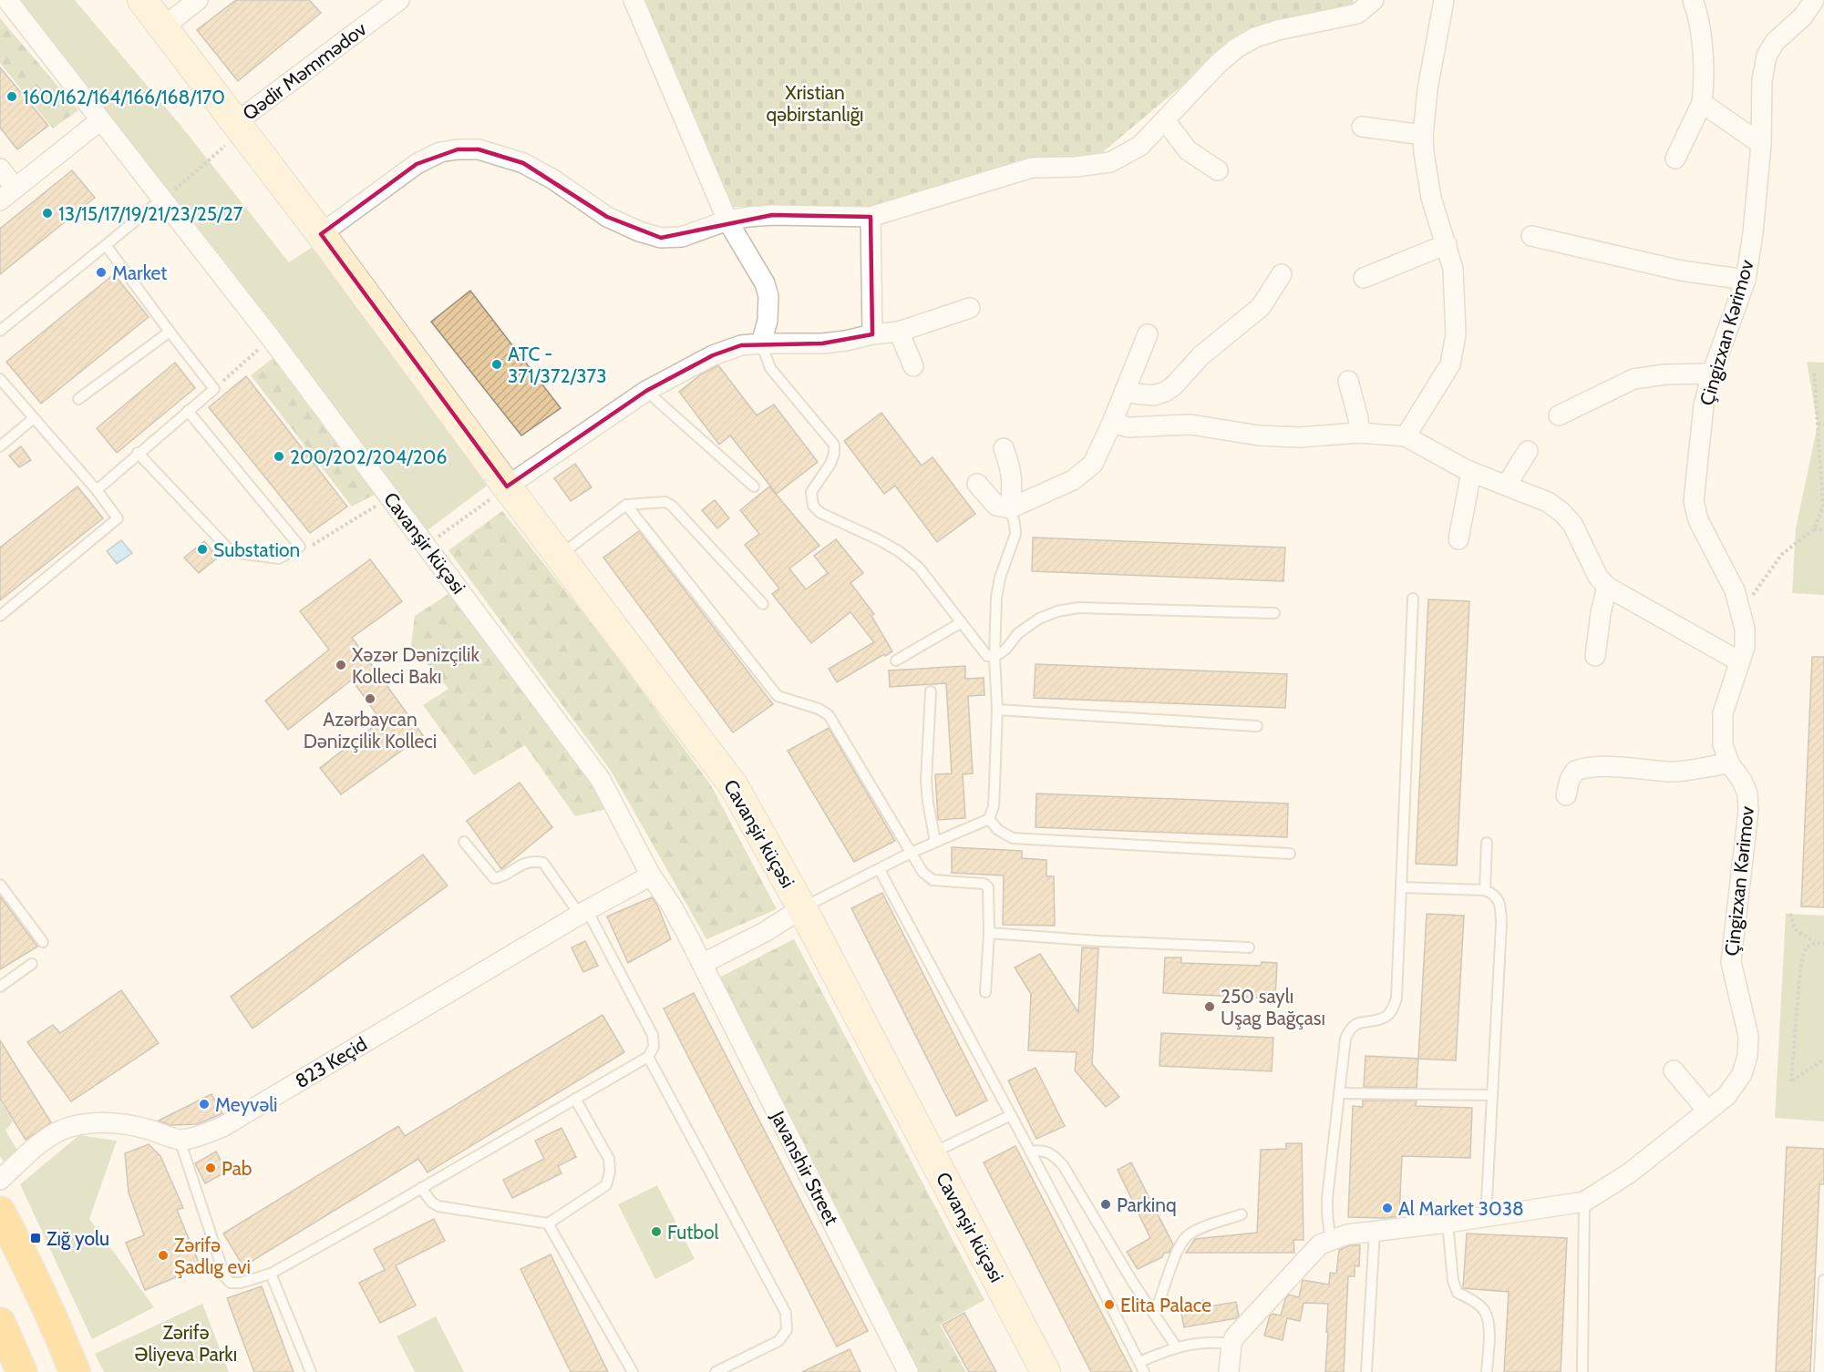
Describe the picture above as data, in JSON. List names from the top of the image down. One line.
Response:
{"streets":{"street":["Qədir Məmmədov","Çingizxan Kərimov","Cavanşir küçəsi","823 Keçid","Javanshir Street"]},"crossings":[["Qədir Məmmədov","Cavanşir küçəsi"],["Cavanşir küçəsi","823 Keçid"],["Cavanşir küçəsi","Javanshir Street"]],"parks":["Xristian qəbirstanlığı","Zərifə Əliyeva Parkı"],"places":{"other":["160/162/164/166/168/170","13/15/17/19/21/23/25/27","Market","ATC - 371/372/373","200/202/204/206","Substation","Xəzər Dənizçilik Kolleci Bakı","Azərbaycan Dənizçilik Kolleci","250 saylı Uşag Bağçası","Meyvəli","Pab","Parkinq","Al Market 3038","Futbol","Zərifə Şadlıg evi","Elita Palace"],"transit":["Zığ yolu"]}}
